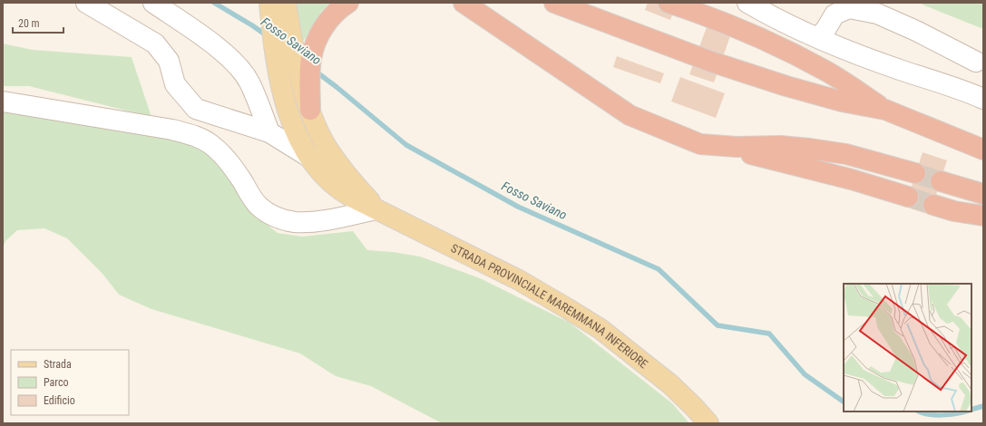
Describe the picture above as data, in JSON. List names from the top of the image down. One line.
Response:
{"streets":{"main road":["STRADA PROVINCIALE MAREMMANA INFERIORE"]},"water":["Fosso Saviano"],"legend":["Strada","Parco","Edificio"],"scale_bar":"20 m"}
